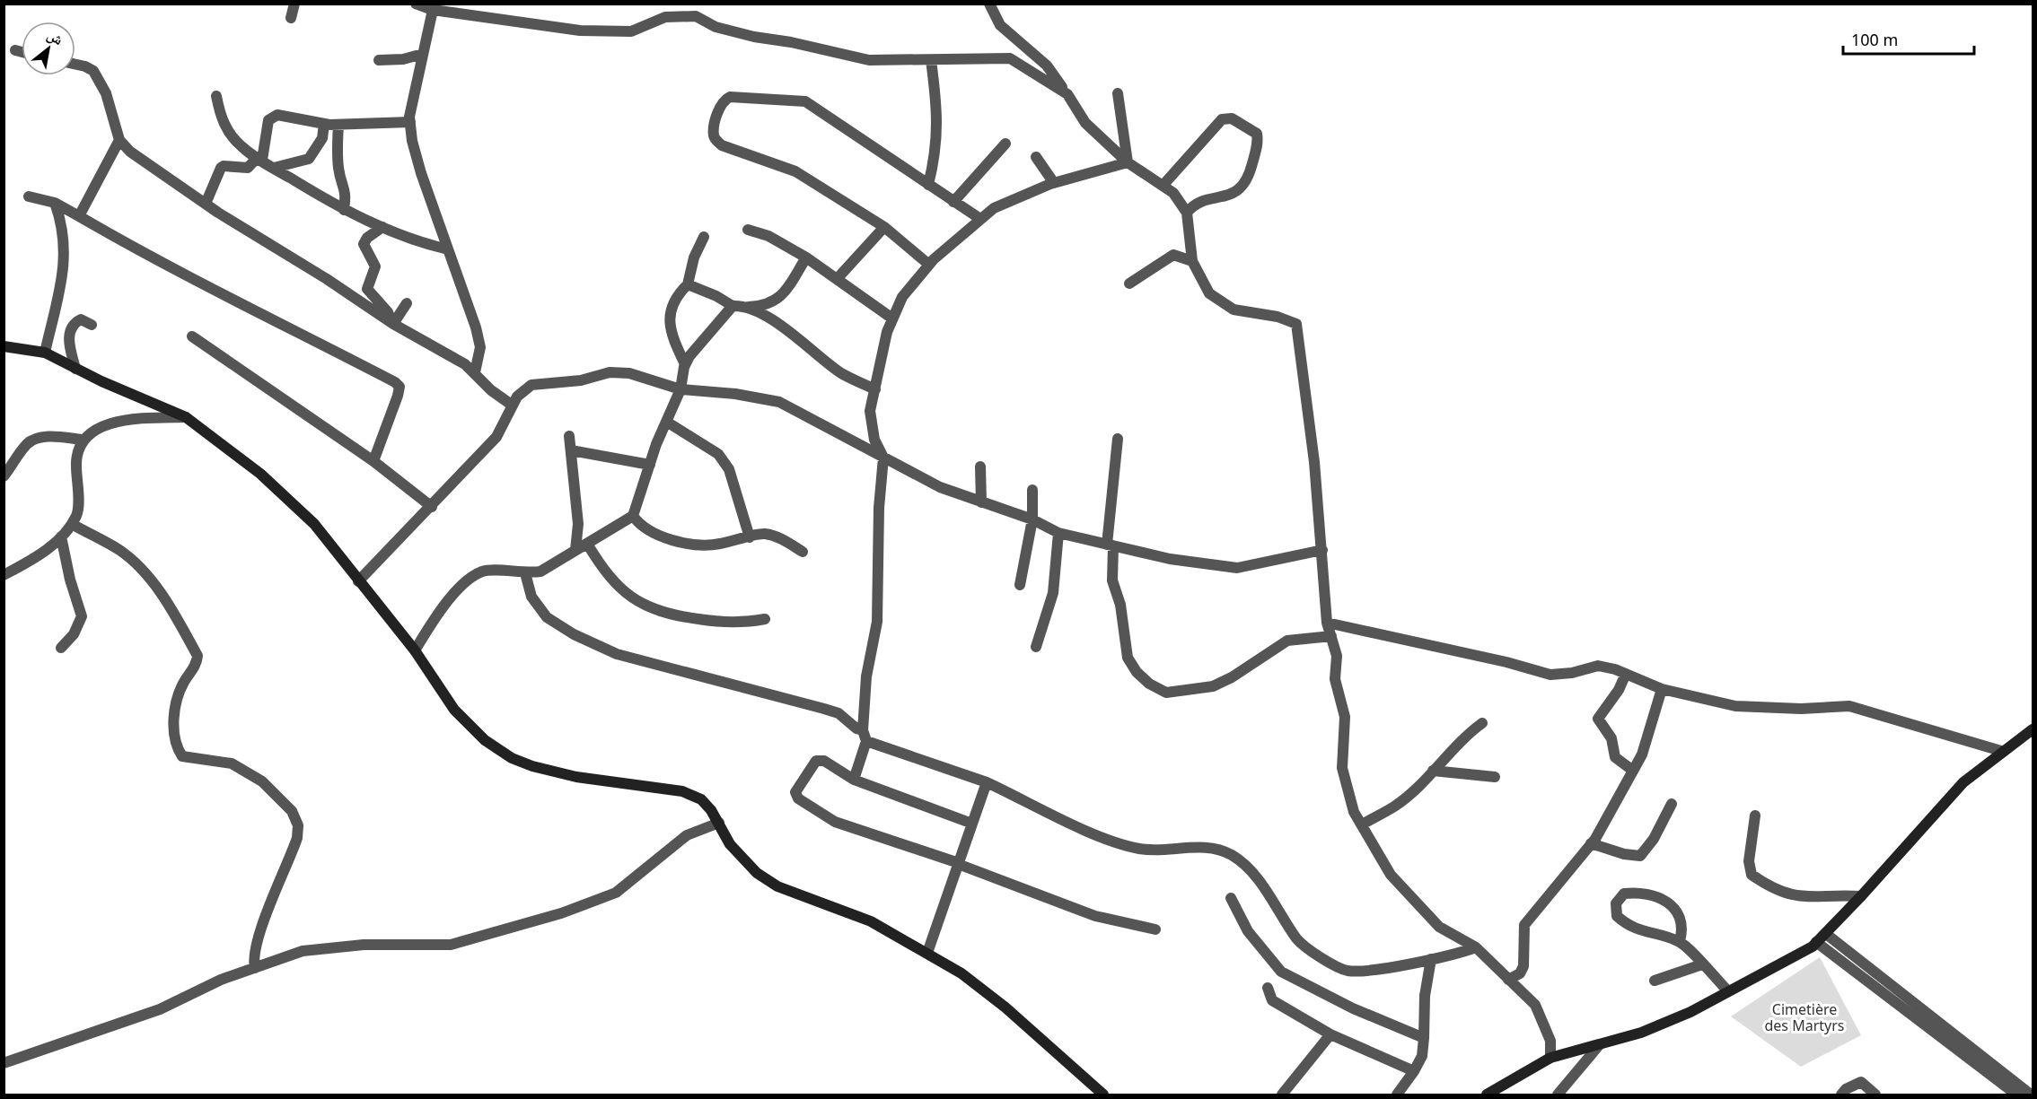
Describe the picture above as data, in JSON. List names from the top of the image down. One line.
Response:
{"parks":["Cimetière des Martyrs"],"scale_bar":"100 m","north":"top right"}
